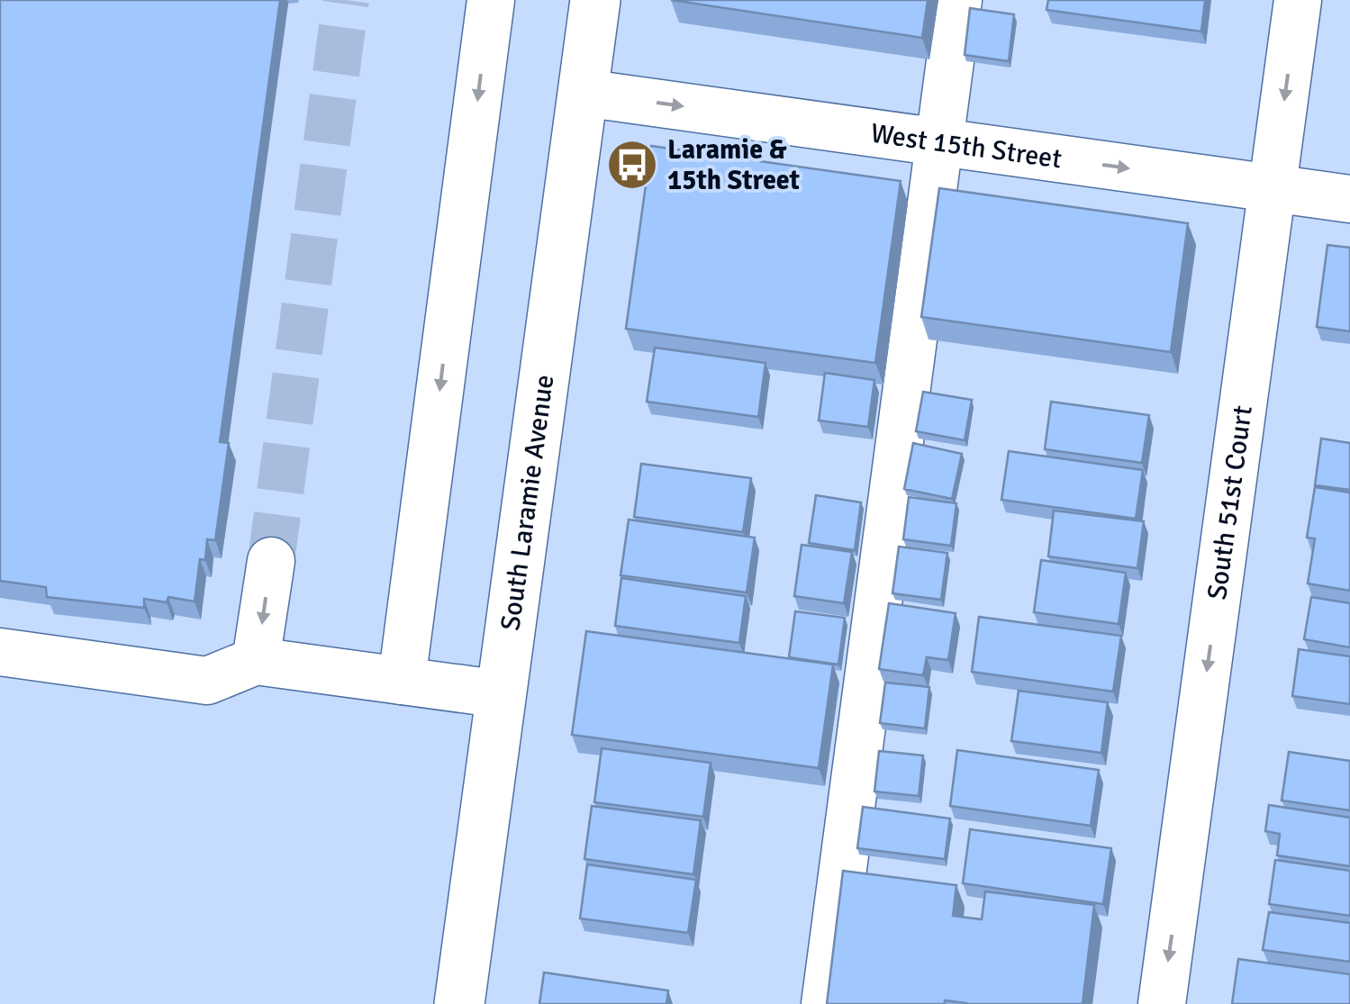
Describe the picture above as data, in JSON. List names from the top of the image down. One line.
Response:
{"streets":{"main road":["South Laramie Avenue"],"street":["West 15th Street","South 51st Court"]},"crossings":[["West 15th Street","South Laramie Avenue"],["West 15th Street","South 51st Court"]],"one_way":["West 15th Street"],"places":{"bus stop":["Laramie & 15th Street"]}}
